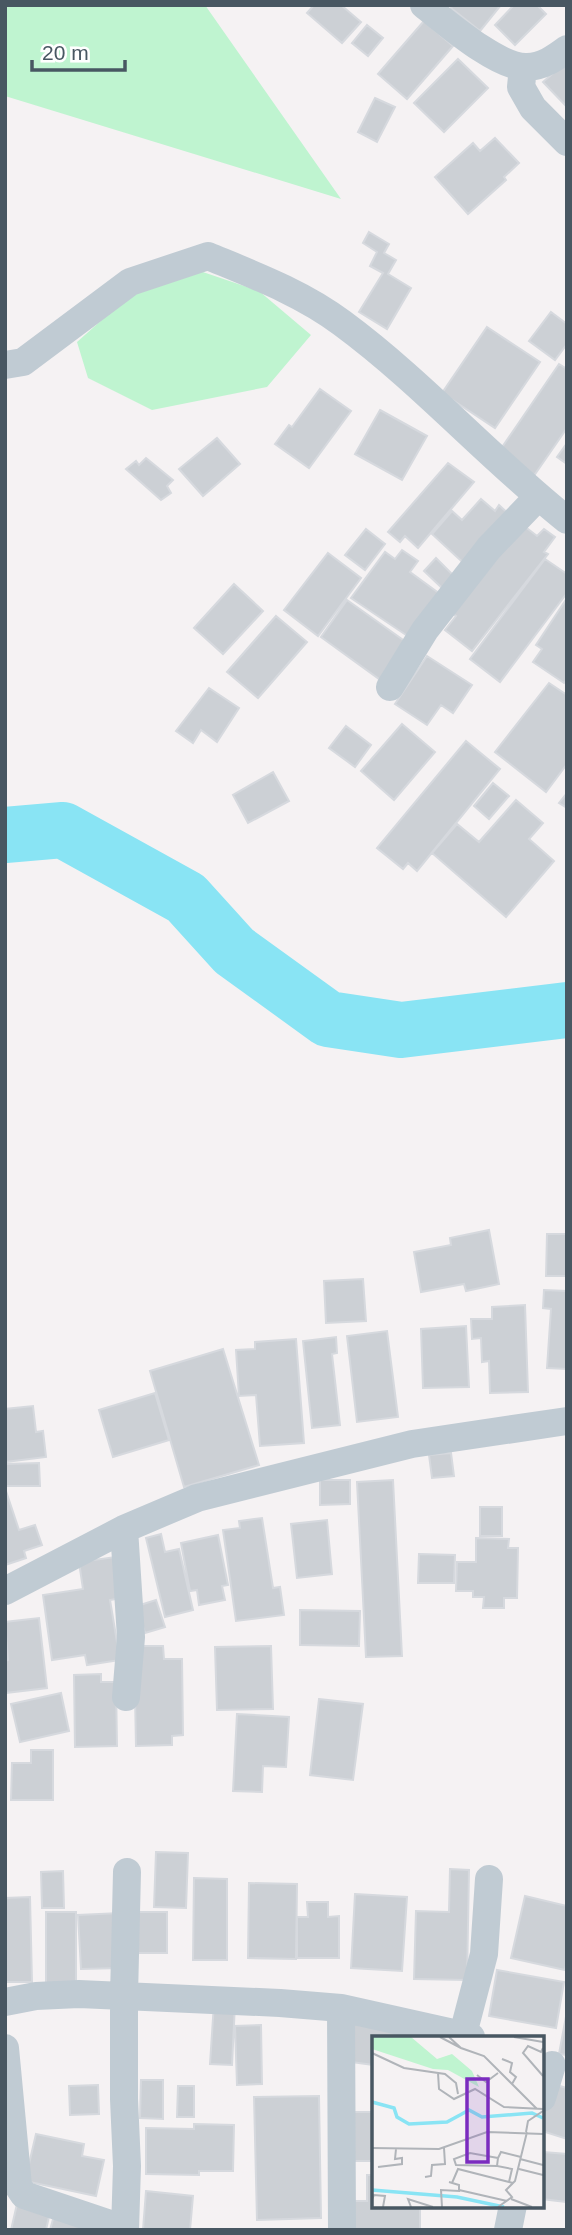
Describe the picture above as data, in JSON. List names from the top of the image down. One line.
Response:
{"scale_bar":"20 m"}
